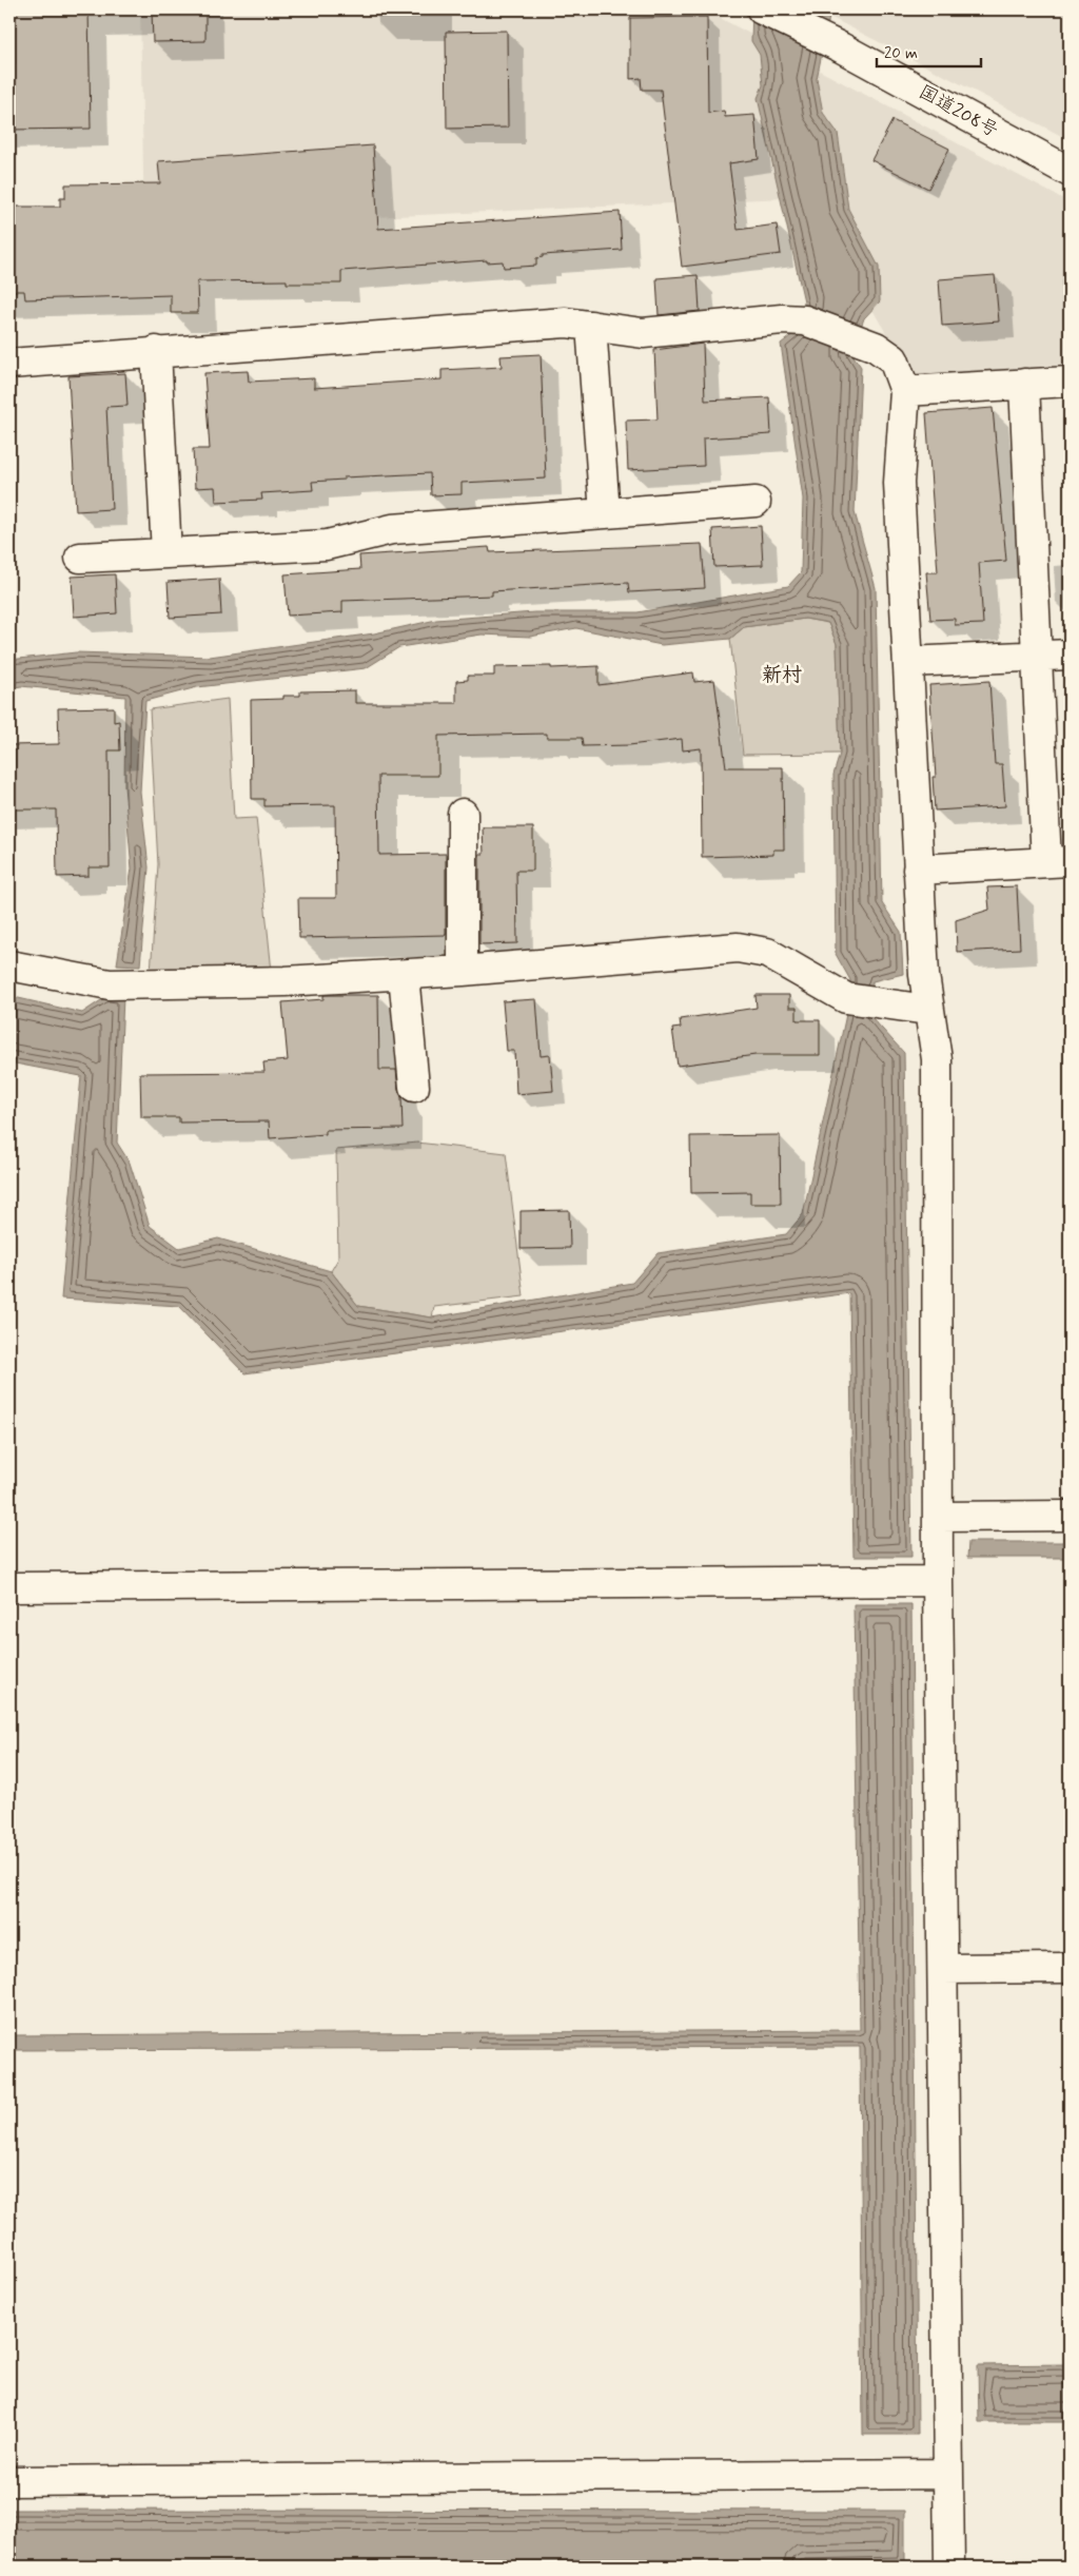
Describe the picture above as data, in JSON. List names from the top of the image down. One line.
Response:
{"streets":{"main road":["国道208号"]},"districts":["新村"],"scale_bar":"20 m"}
